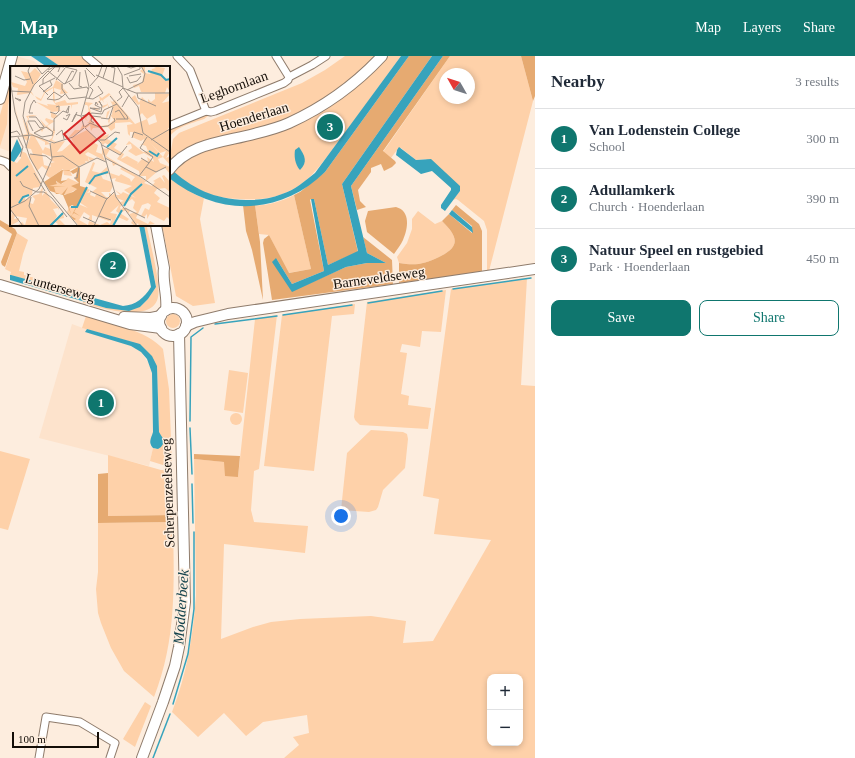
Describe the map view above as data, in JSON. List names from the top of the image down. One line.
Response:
{"streets":{"main road":["Hoenderlaan","Barneveldseweg","Lunterseweg","Scherpenzeelseweg"],"street":["Leghornlaan"]},"crossings":[["Barneveldseweg","Lunterseweg"],["Barneveldseweg","Scherpenzeelseweg"],["Lunterseweg","Scherpenzeelseweg"]],"water":["Modderbeek"],"scale_bar":"100 m","north":"top left","page":{"header":"Map","nav":["Map","Layers","Share"],"heading":["Nearby","3 results"],"list":[{"mark":"1","name":"Van Lodenstein College","note":"School","value":"300 m"},{"mark":"2","name":"Adullamkerk","note":"Church · Hoenderlaan","value":"390 m"},{"mark":"3","name":"Natuur Speel en rustgebied","note":"Park · Hoenderlaan","value":"450 m"}],"pins":["3","2","1"],"buttons":["Save","Share"],"map_buttons":["+","−"],"scale":"100 m"}}
